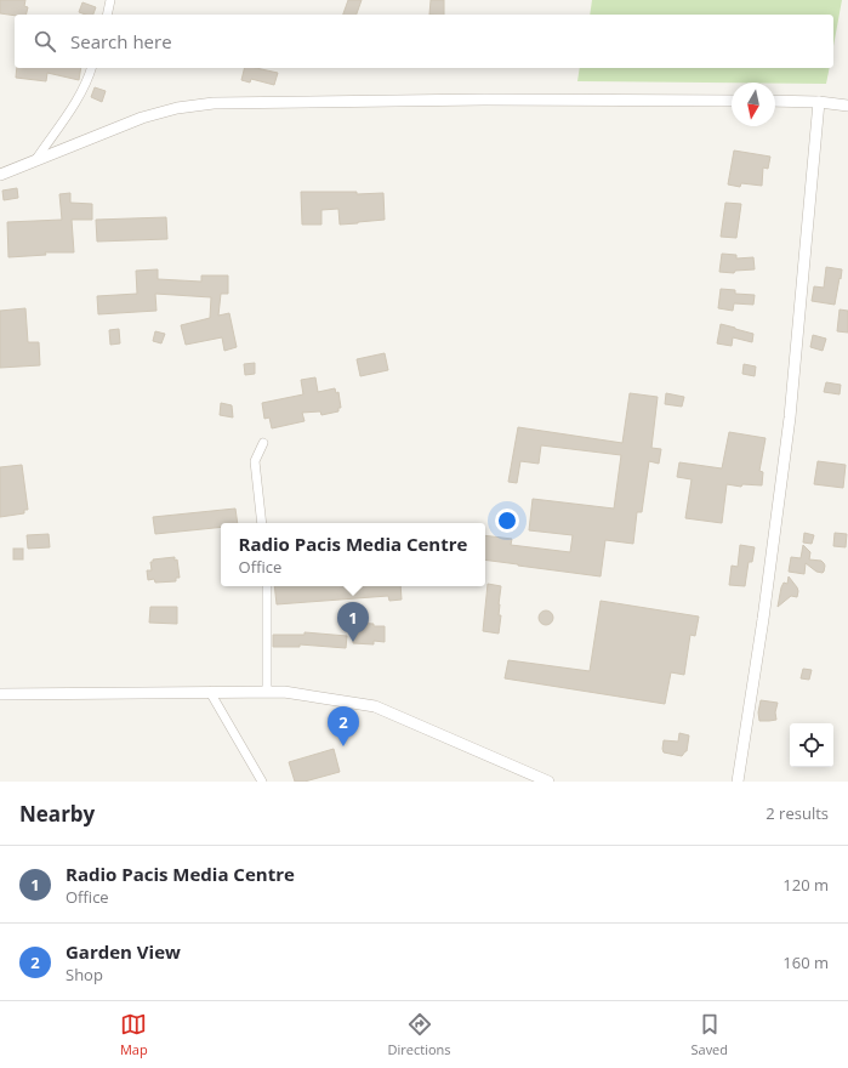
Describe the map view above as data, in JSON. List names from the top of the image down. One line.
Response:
{"north":"bottom","page":{"search":"Search here","popup":["Radio Pacis Media Centre","Office"],"pins":["1","2"],"heading":["Nearby","2 results"],"list":[{"mark":"1","name":"Radio Pacis Media Centre","note":"Office","value":"120 m"},{"mark":"2","name":"Garden View","note":"Shop","value":"160 m"}],"nav":["Map","Directions","Saved"]}}
